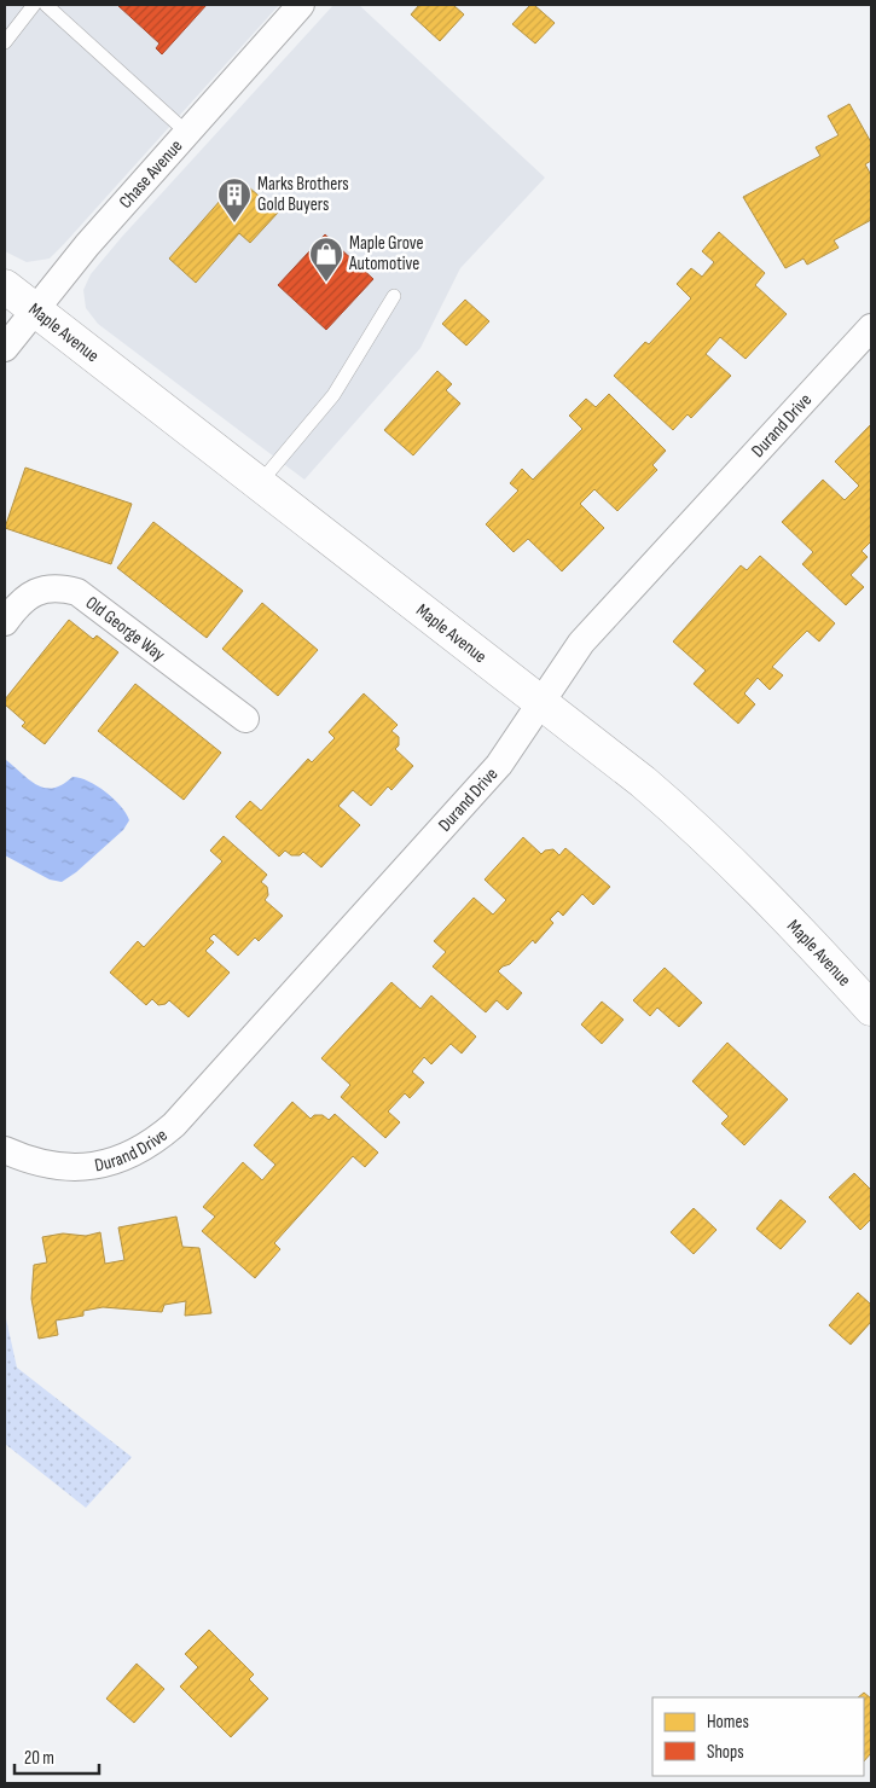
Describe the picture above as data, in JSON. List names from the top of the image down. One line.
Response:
{"streets":{"main road":["Maple Avenue"],"street":["Chase Avenue","Durand Drive","Old George Way"]},"crossings":[["Chase Avenue","Maple Avenue"],["Maple Avenue","Durand Drive"]],"places":{"building":["Marks Brothers Gold Buyers"],"shop":["Maple Grove Automotive"]},"legend":["Homes","Shops"],"scale_bar":"20 m"}
